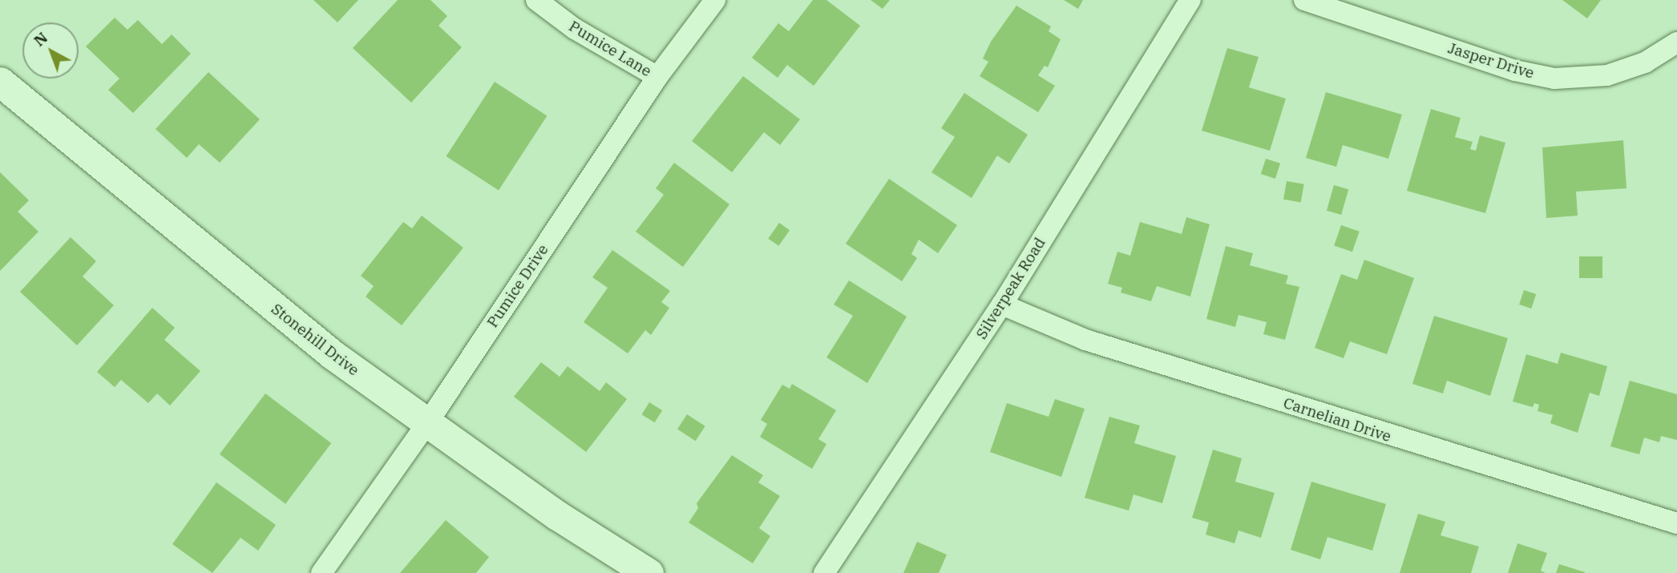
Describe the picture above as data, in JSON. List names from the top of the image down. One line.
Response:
{"streets":{"street":["Pumice Lane","Jasper Drive","Pumice Drive","Silverpeak Road","Stonehill Drive","Carnelian Drive"]},"crossings":[["Pumice Lane","Pumice Drive"],["Pumice Drive","Stonehill Drive"],["Silverpeak Road","Carnelian Drive"]],"north":"top left"}
